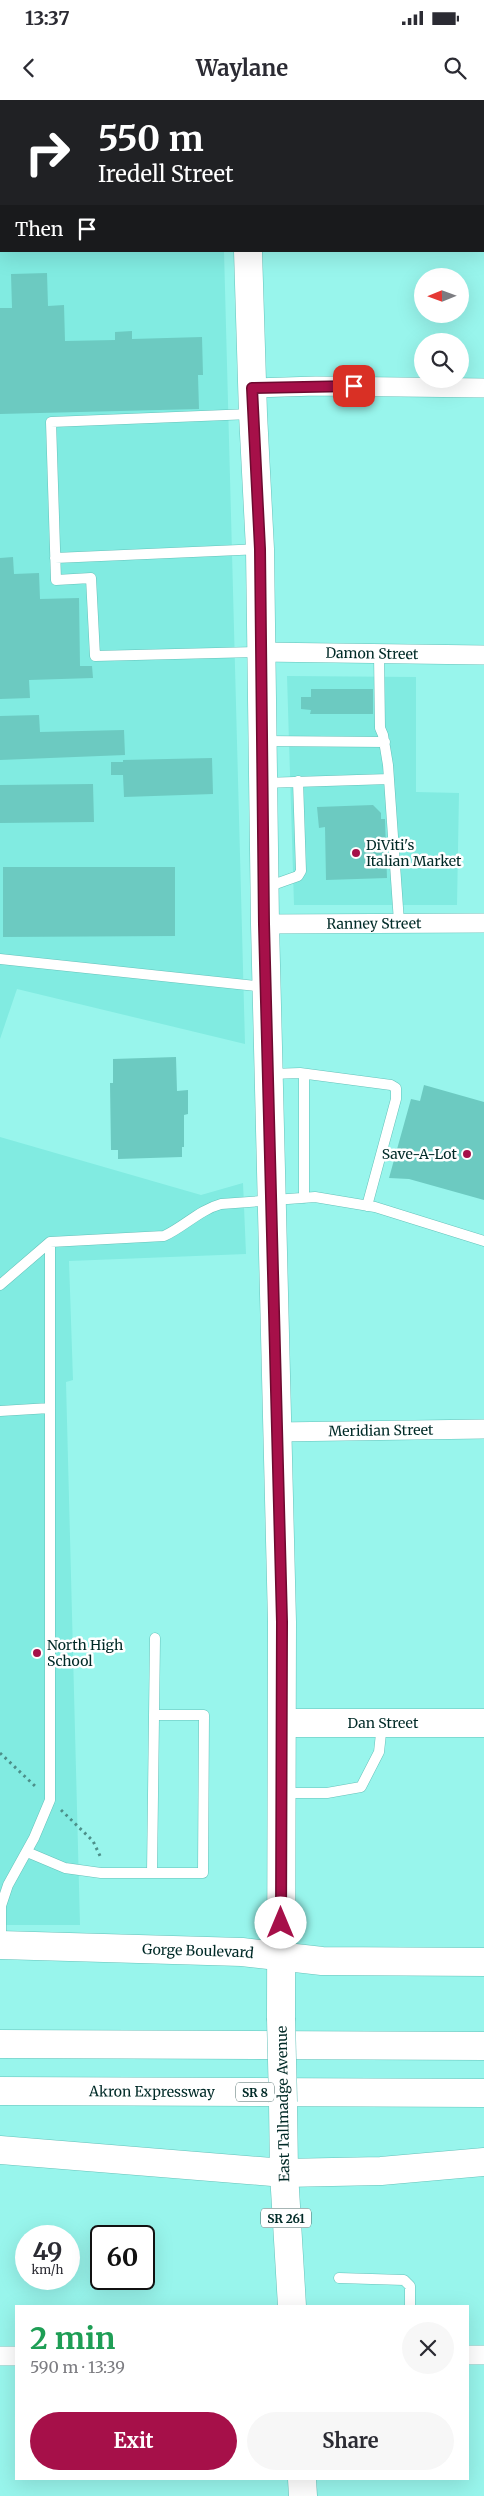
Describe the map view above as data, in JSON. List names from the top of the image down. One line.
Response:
{"streets":{"main road":["Dan Street","Gorge Boulevard","Akron Expressway","SR 8","East Tallmadge Avenue","SR 261"],"street":["Damon Street","Ranney Street","Meridian Street"]},"crossings":[["Damon Street","East Tallmadge Avenue"],["Ranney Street","East Tallmadge Avenue"],["Meridian Street","East Tallmadge Avenue"],["Dan Street","East Tallmadge Avenue"],["Gorge Boulevard","East Tallmadge Avenue"]],"places":["DiViti's Italian Market","Save-A-Lot","North High School"],"north":"left","page":{"status":"13:37","header":"Waylane","turn":["550 m","Iredell Street"],"then":"Then","speed":"49 km/h","limit":"60","heading":["2 min","590 m · 13:39"],"buttons":["Exit","Share"]}}
